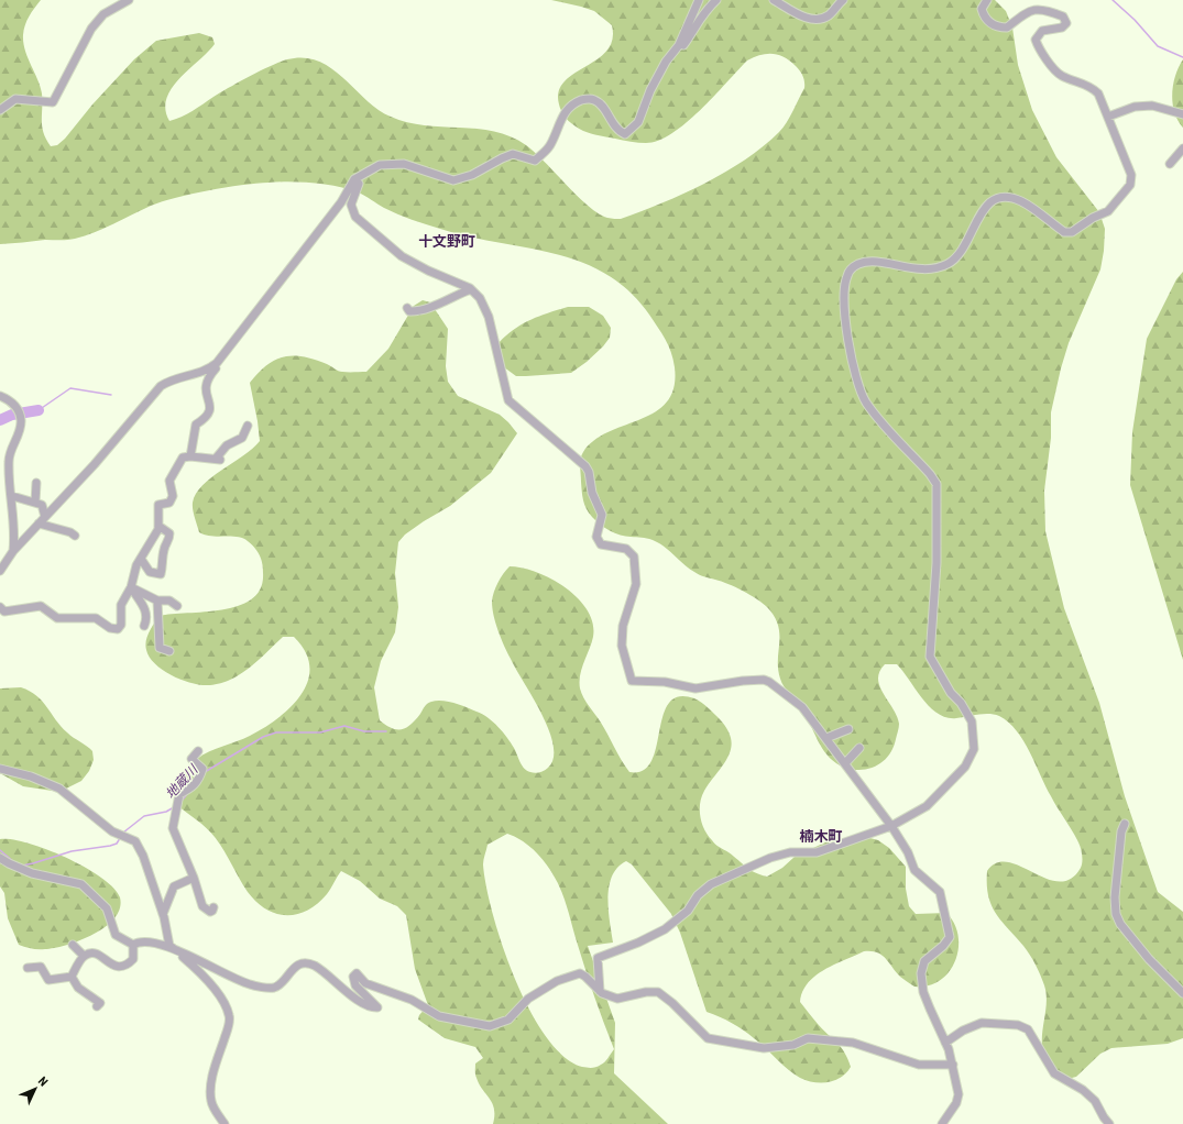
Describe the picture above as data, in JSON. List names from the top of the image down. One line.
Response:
{"districts":["十文野町","楠木町"],"water":["地蔵川"],"north":"top right"}
